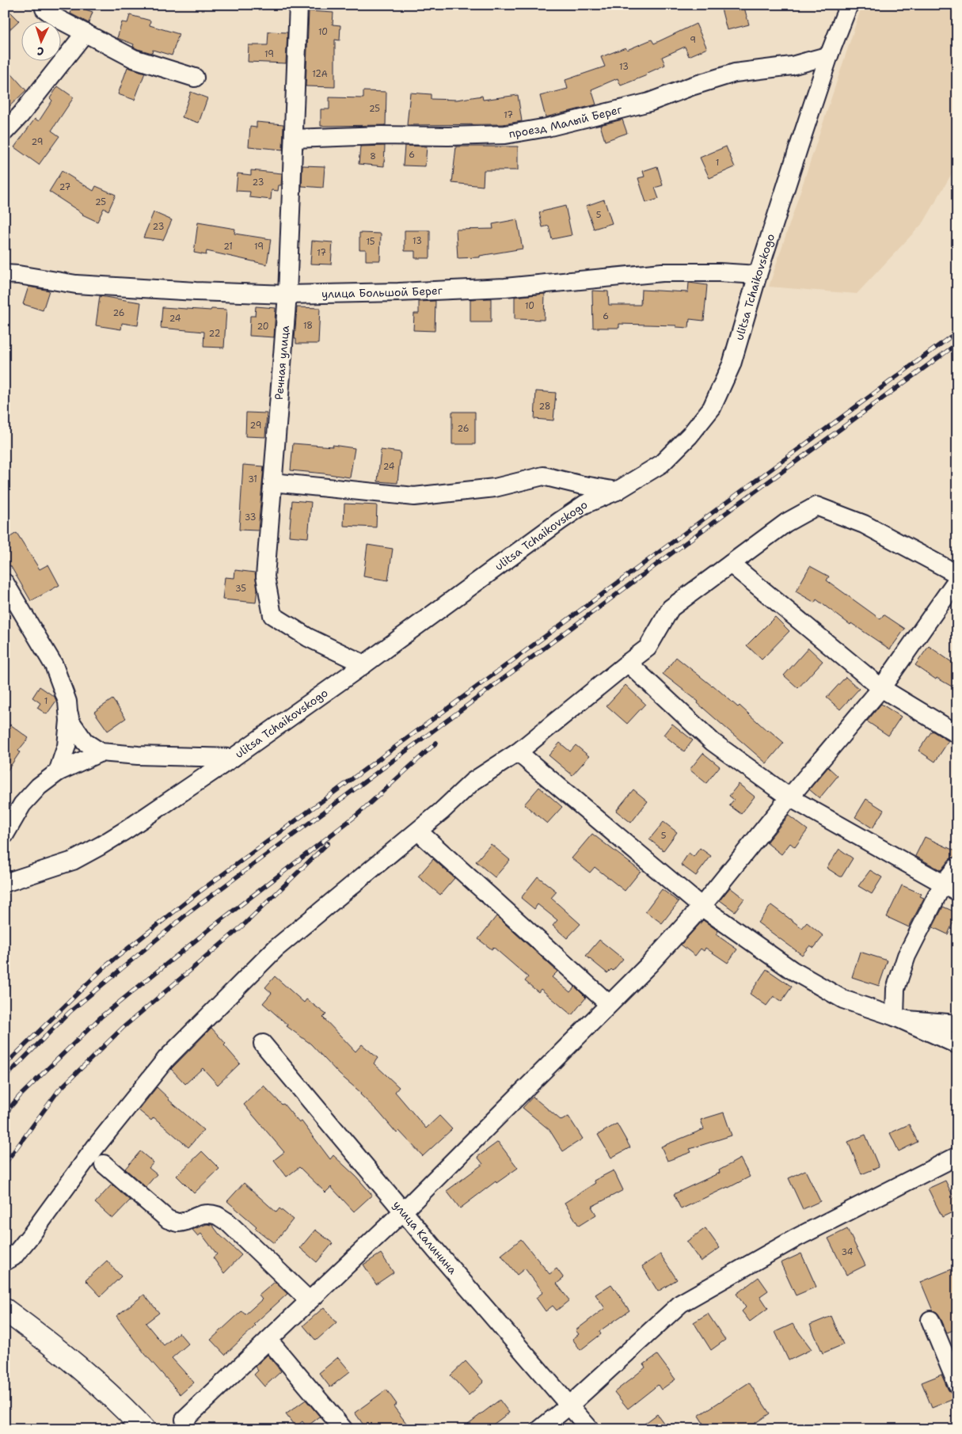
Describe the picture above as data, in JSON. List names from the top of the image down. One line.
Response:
{"streets":{"street":["проезд Малый Берег","ulitsa Tchaikovskogo","улица Большой Берег","Речная улица","улица Калинина"]},"crossings":[["проезд Малый Берег","ulitsa Tchaikovskogo"],["проезд Малый Берег","Речная улица"],["ulitsa Tchaikovskogo","улица Большой Берег"],["ulitsa Tchaikovskogo","Речная улица"],["улица Большой Берег","Речная улица"]],"house_numbers":["10","9","19","13","12А","25","17","29","6","8","1","23","27","25","5","23","13","15","21","19","17","10","26","6","24","18","20","22","28","29","26","24","31","33","35","1","5","34"],"north":"bottom"}
